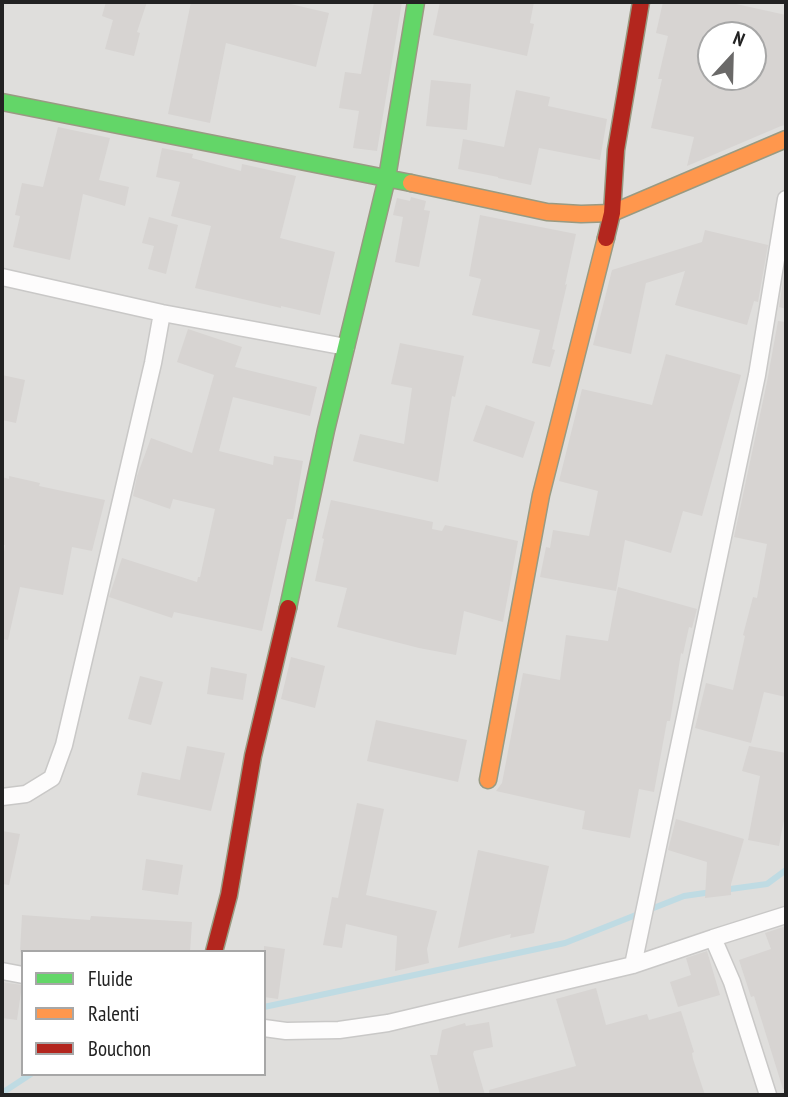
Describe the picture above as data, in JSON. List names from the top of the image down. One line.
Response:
{"legend":["Fluide","Ralenti","Bouchon"],"north":"top"}
